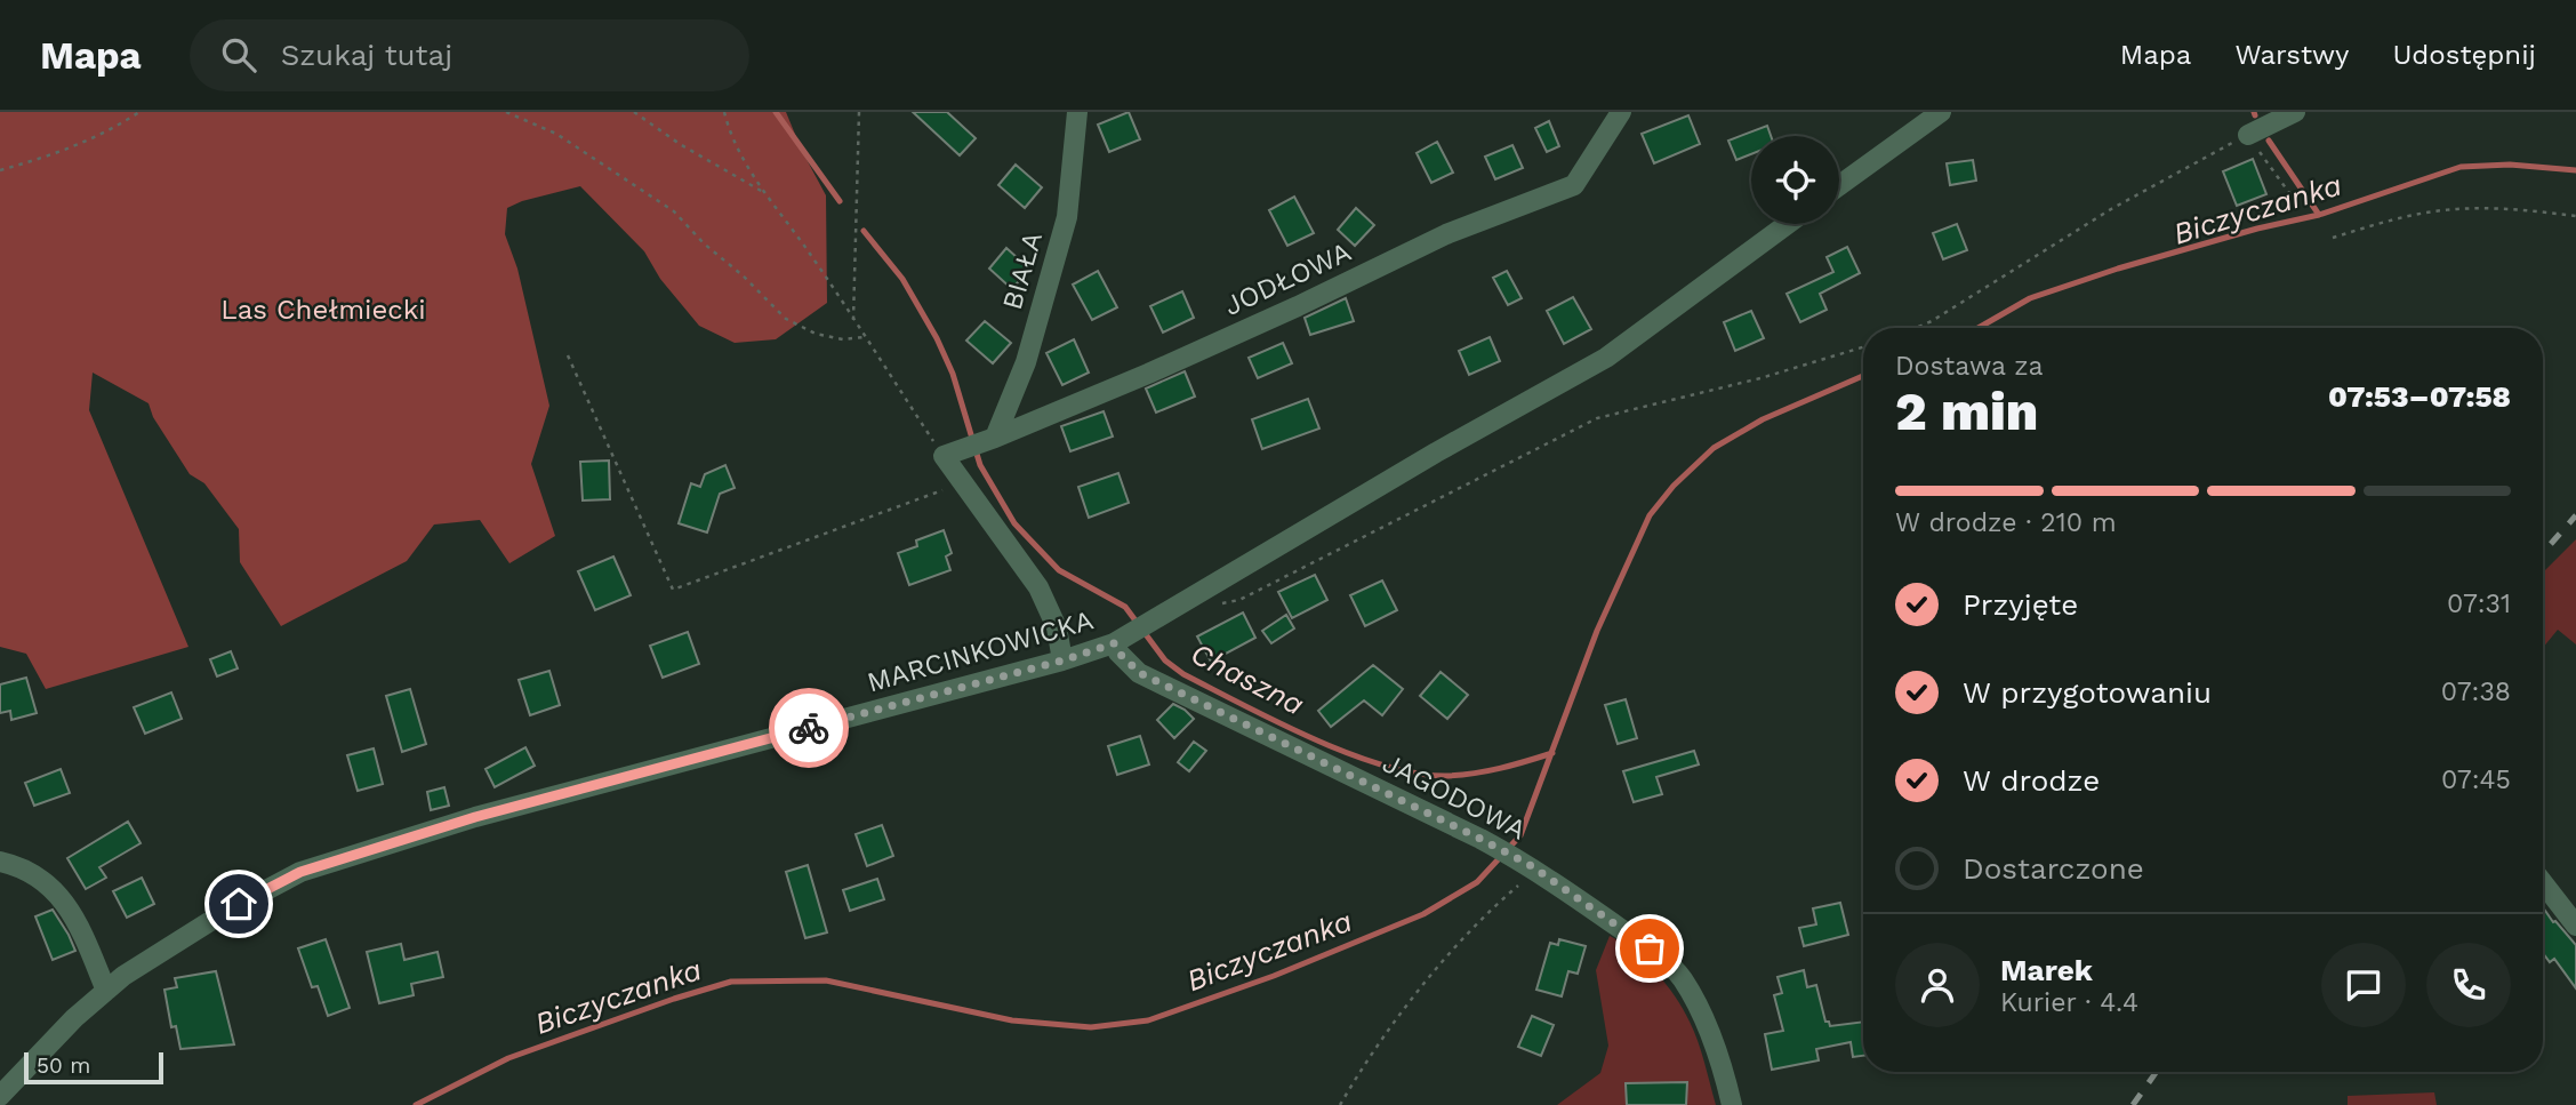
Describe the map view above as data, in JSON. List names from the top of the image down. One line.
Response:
{"streets":{"street":["BIAŁA","JODŁOWA","MARCINKOWICKA","JAGODOWA"]},"crossings":[["BIAŁA","JODŁOWA"],["MARCINKOWICKA","JAGODOWA"]],"water":["Biczyczanka","Chaszna"],"parks":["Las Chełmiecki"],"scale_bar":"50 m","page":{"header":"Mapa","search":"Szukaj tutaj","nav":["Mapa","Warstwy","Udostępnij"],"heading":["2 min","Dostawa za","07:53–07:58"],"panel":["Marek","Kurier · 4.4"],"bar":"W drodze · 210 m","list":[["Przyjęte","07:31"],["W przygotowaniu","07:38"],["W drodze","07:45"],"Dostarczone"],"scale":"50 m"}}
